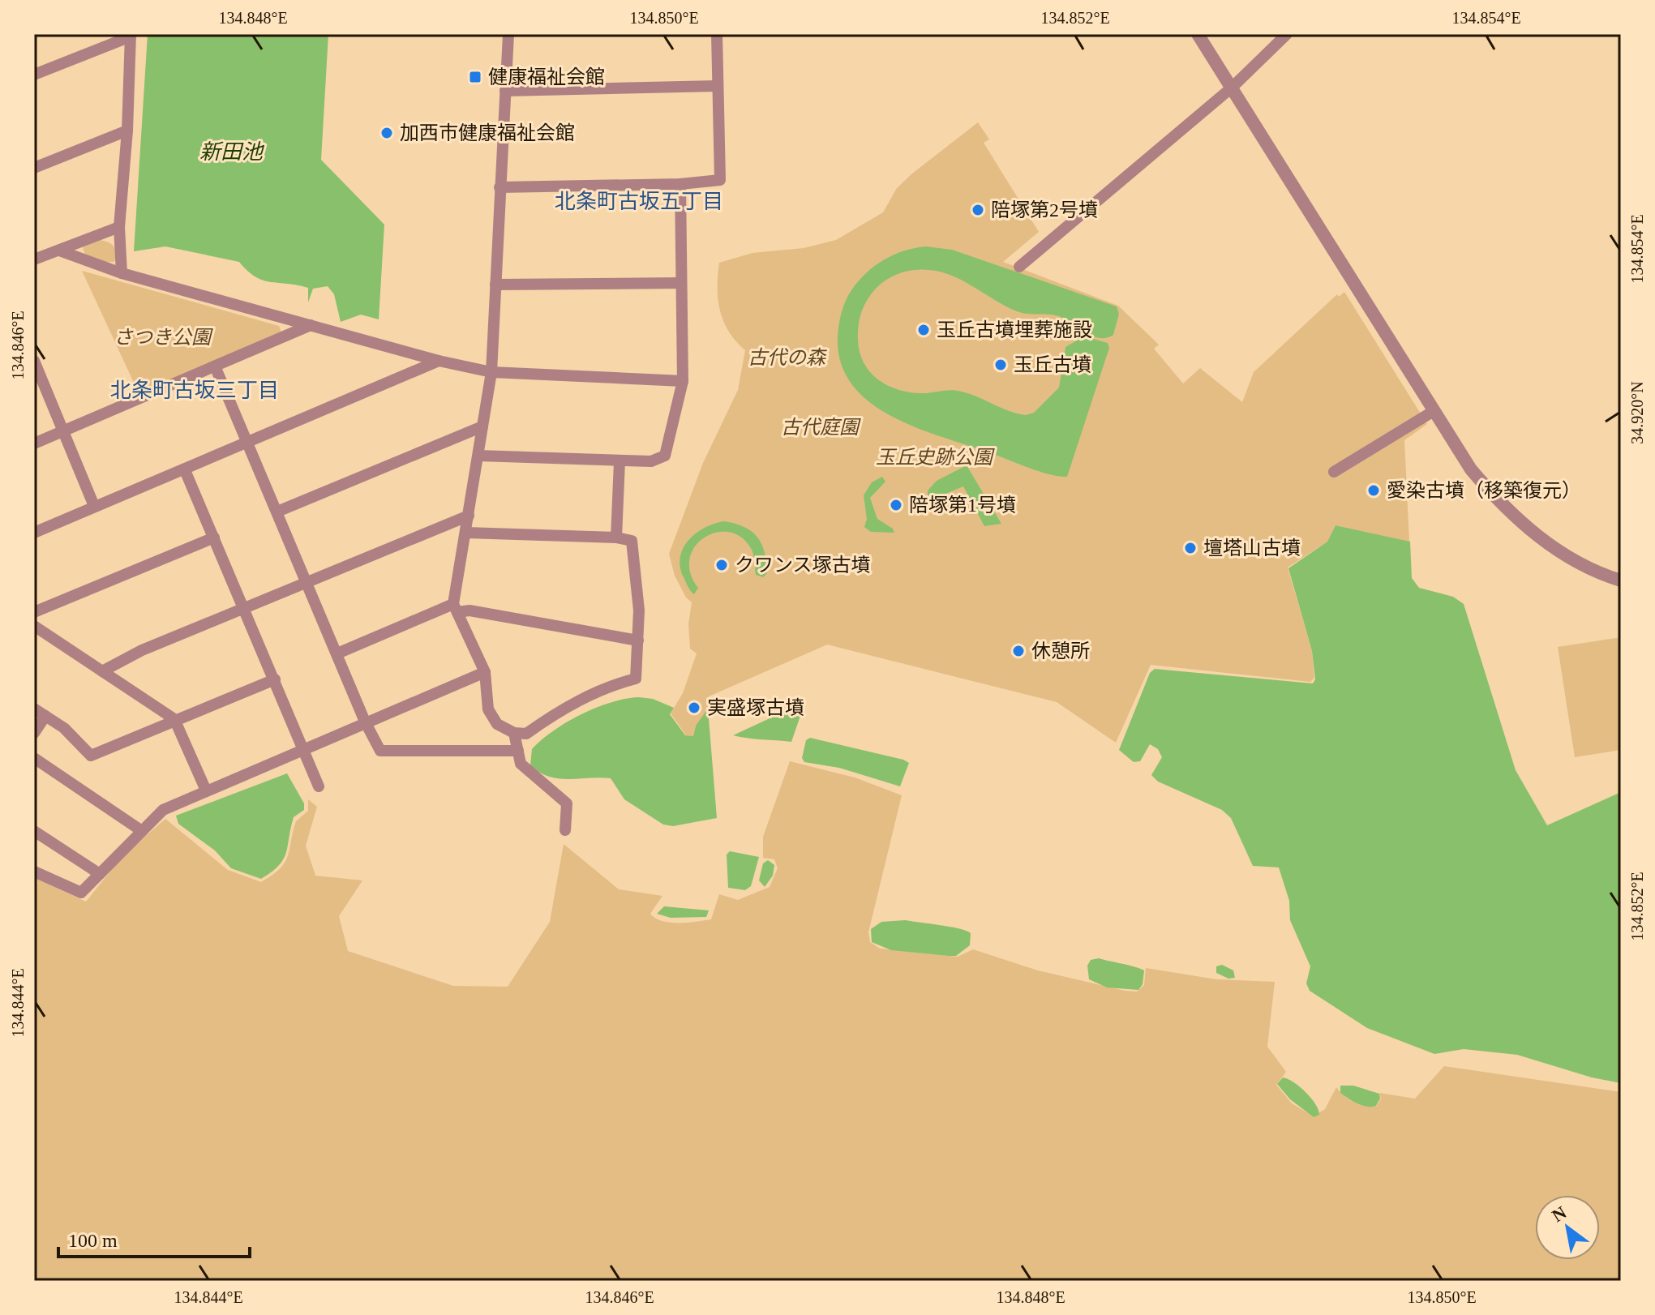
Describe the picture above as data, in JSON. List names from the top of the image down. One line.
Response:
{"districts":["北条町古坂五丁目","北条町古坂三丁目"],"water":["新田池"],"parks":["さつき公園","古代の森","古代庭園","玉丘史跡公園"],"places":{"transit":["健康福祉会館"],"other":["加西市健康福祉会館","陪塚第2号墳","玉丘古墳埋葬施設","玉丘古墳","愛染古墳（移築復元）","陪塚第1号墳","壇塔山古墳","クワンス塚古墳","休憩所","実盛塚古墳"]},"scale_bar":"100 m","north":"top left","coordinates":["134.848°E","134.850°E","134.852°E","134.854°E","134.846°E","34.920°N","134.844°E"]}
